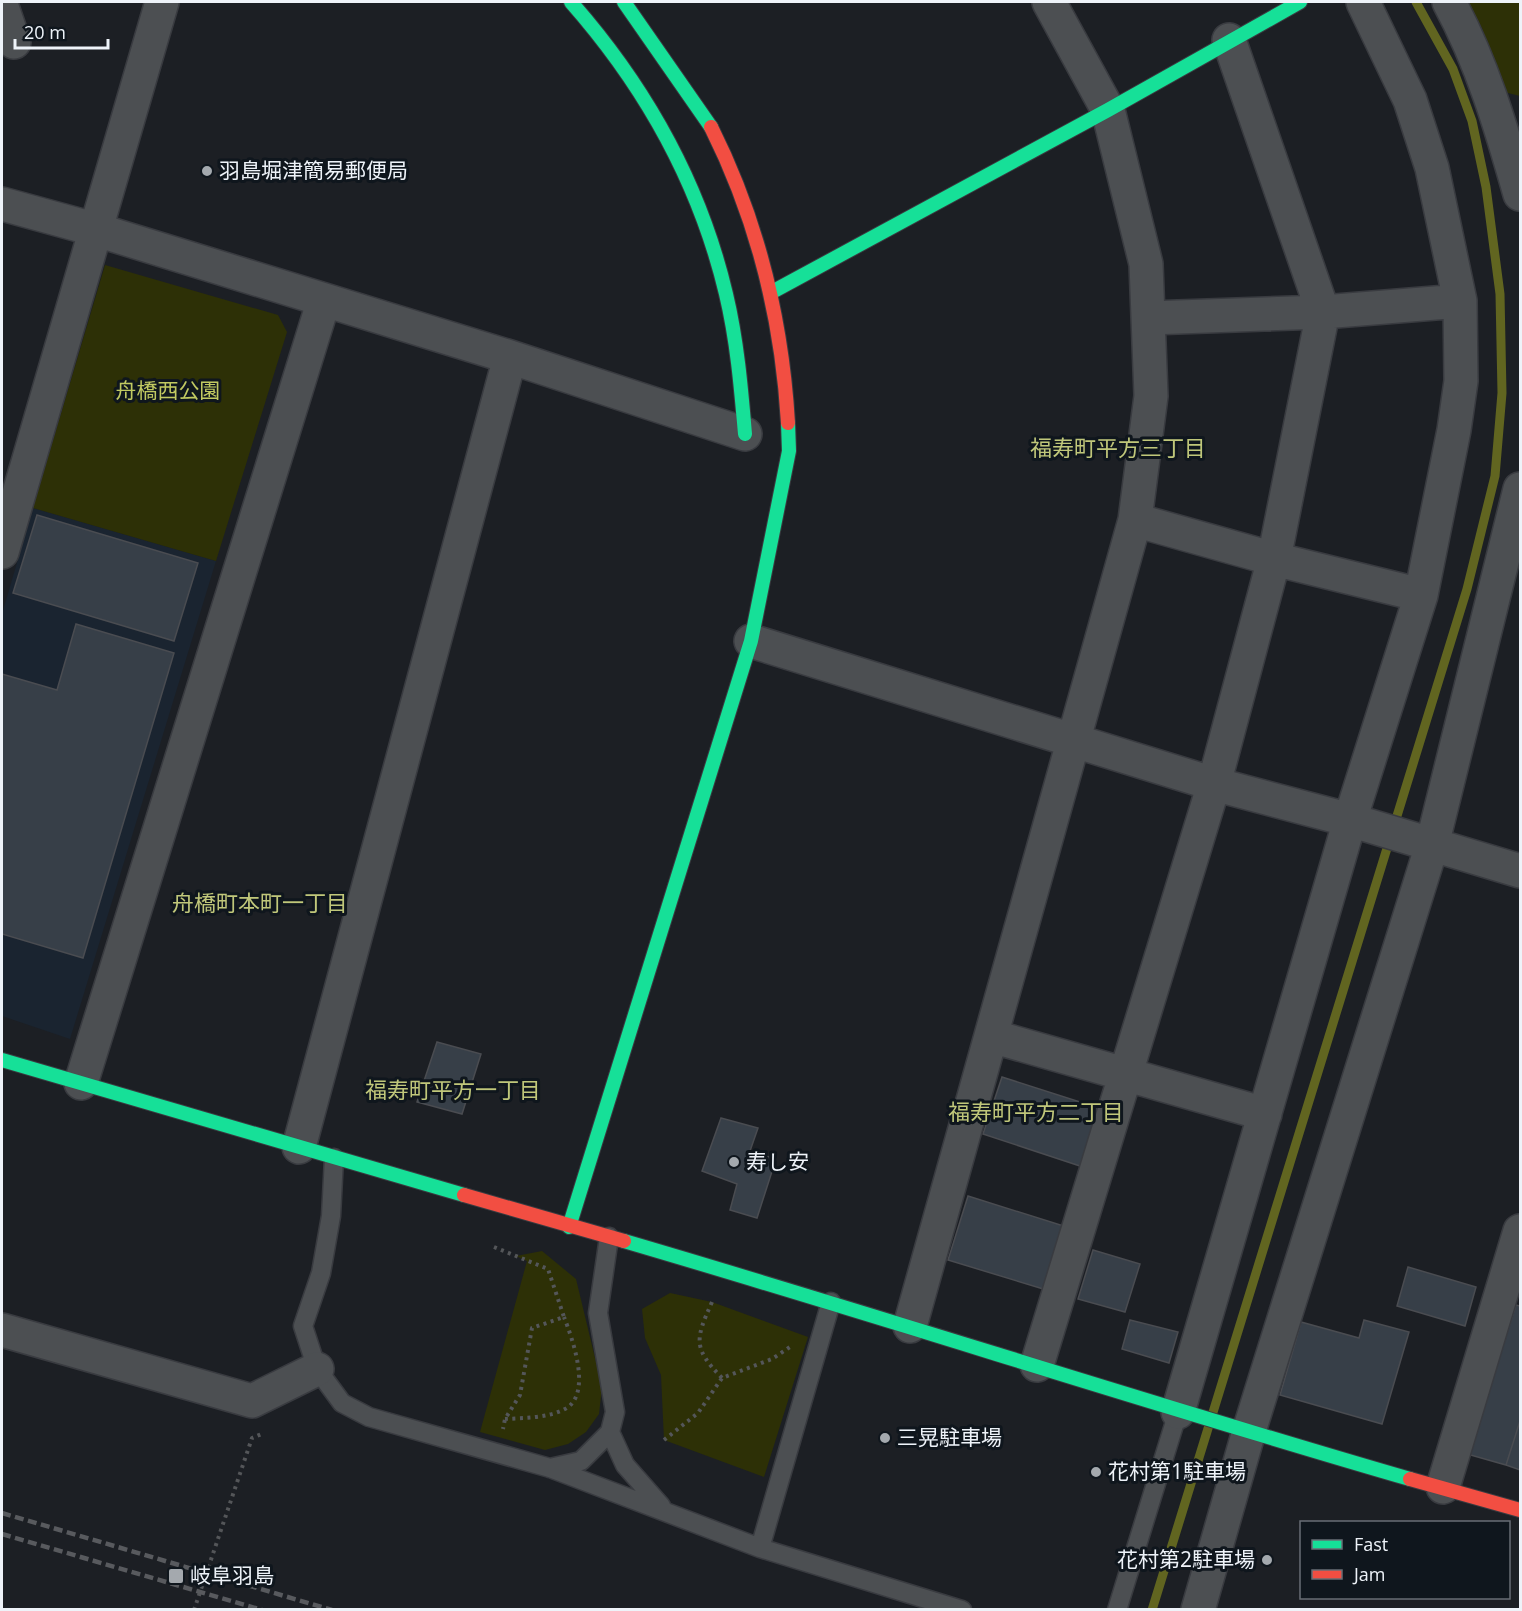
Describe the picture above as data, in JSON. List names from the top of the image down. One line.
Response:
{"districts":["福寿町平方三丁目","舟橋町本町一丁目","福寿町平方一丁目","福寿町平方二丁目"],"parks":["舟橋西公園"],"places":{"other":["羽島堀津簡易郵便局","寿し安","三晃駐車場","花村第1駐車場","花村第2駐車場"],"transit":["岐阜羽島"]},"legend":["Fast","Jam"],"scale_bar":"20 m"}
